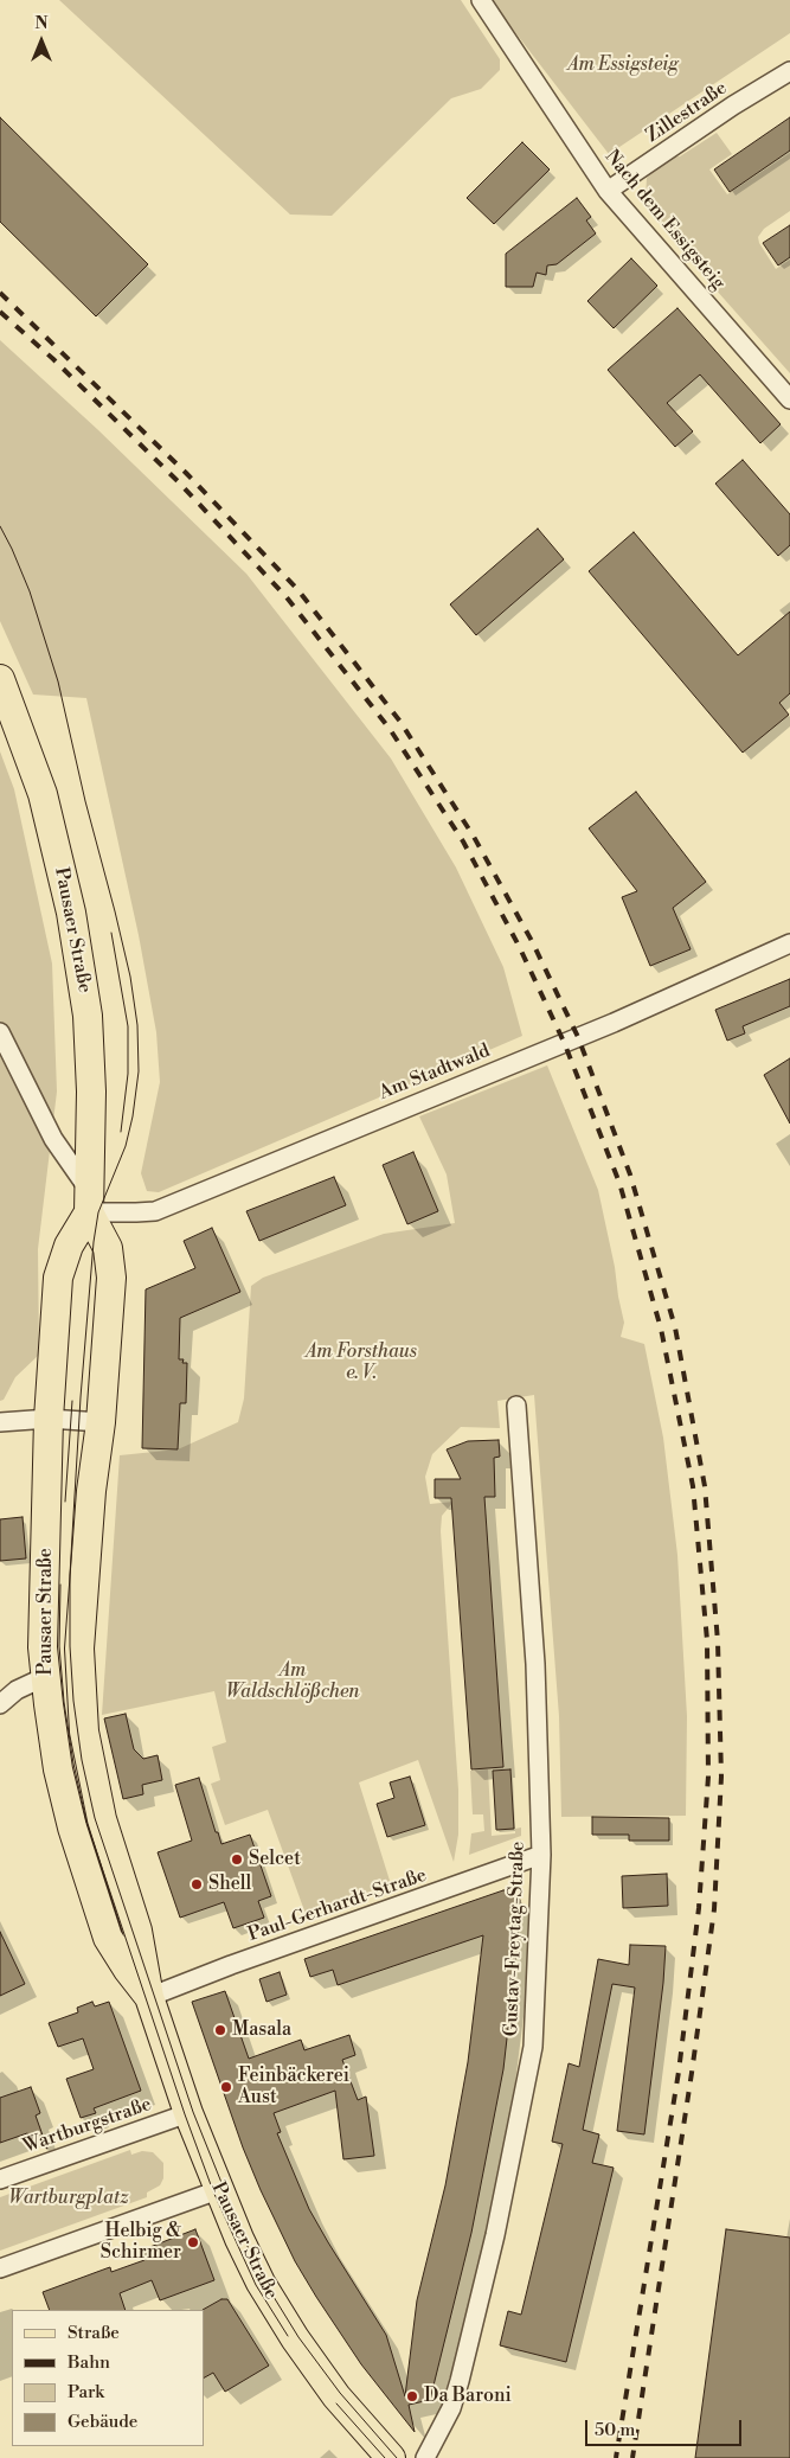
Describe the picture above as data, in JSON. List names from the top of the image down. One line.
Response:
{"streets":{"main road":["Pausaer Straße"],"street":["Zillestraße","Nach dem Essigsteig","Am Stadtwald","Paul-Gerhardt-Straße","Gustav-Freytag-Straße","Wartburgstraße"]},"crossings":[["Zillestraße","Nach dem Essigsteig"],["Pausaer Straße","Am Stadtwald"],["Pausaer Straße","Paul-Gerhardt-Straße"],["Pausaer Straße","Wartburgstraße"],["Paul-Gerhardt-Straße","Gustav-Freytag-Straße"]],"parks":["Am Essigsteig","Am Forsthaus e. V.","Am Waldschlößchen","Wartburgplatz"],"places":["Selcet","Shell","Masala","Feinbäckerei Aust","Helbig & Schirmer","Da Baroni"],"legend":["Straße","Bahn","Park","Gebäude"],"scale_bar":"50 m","north":"top"}
